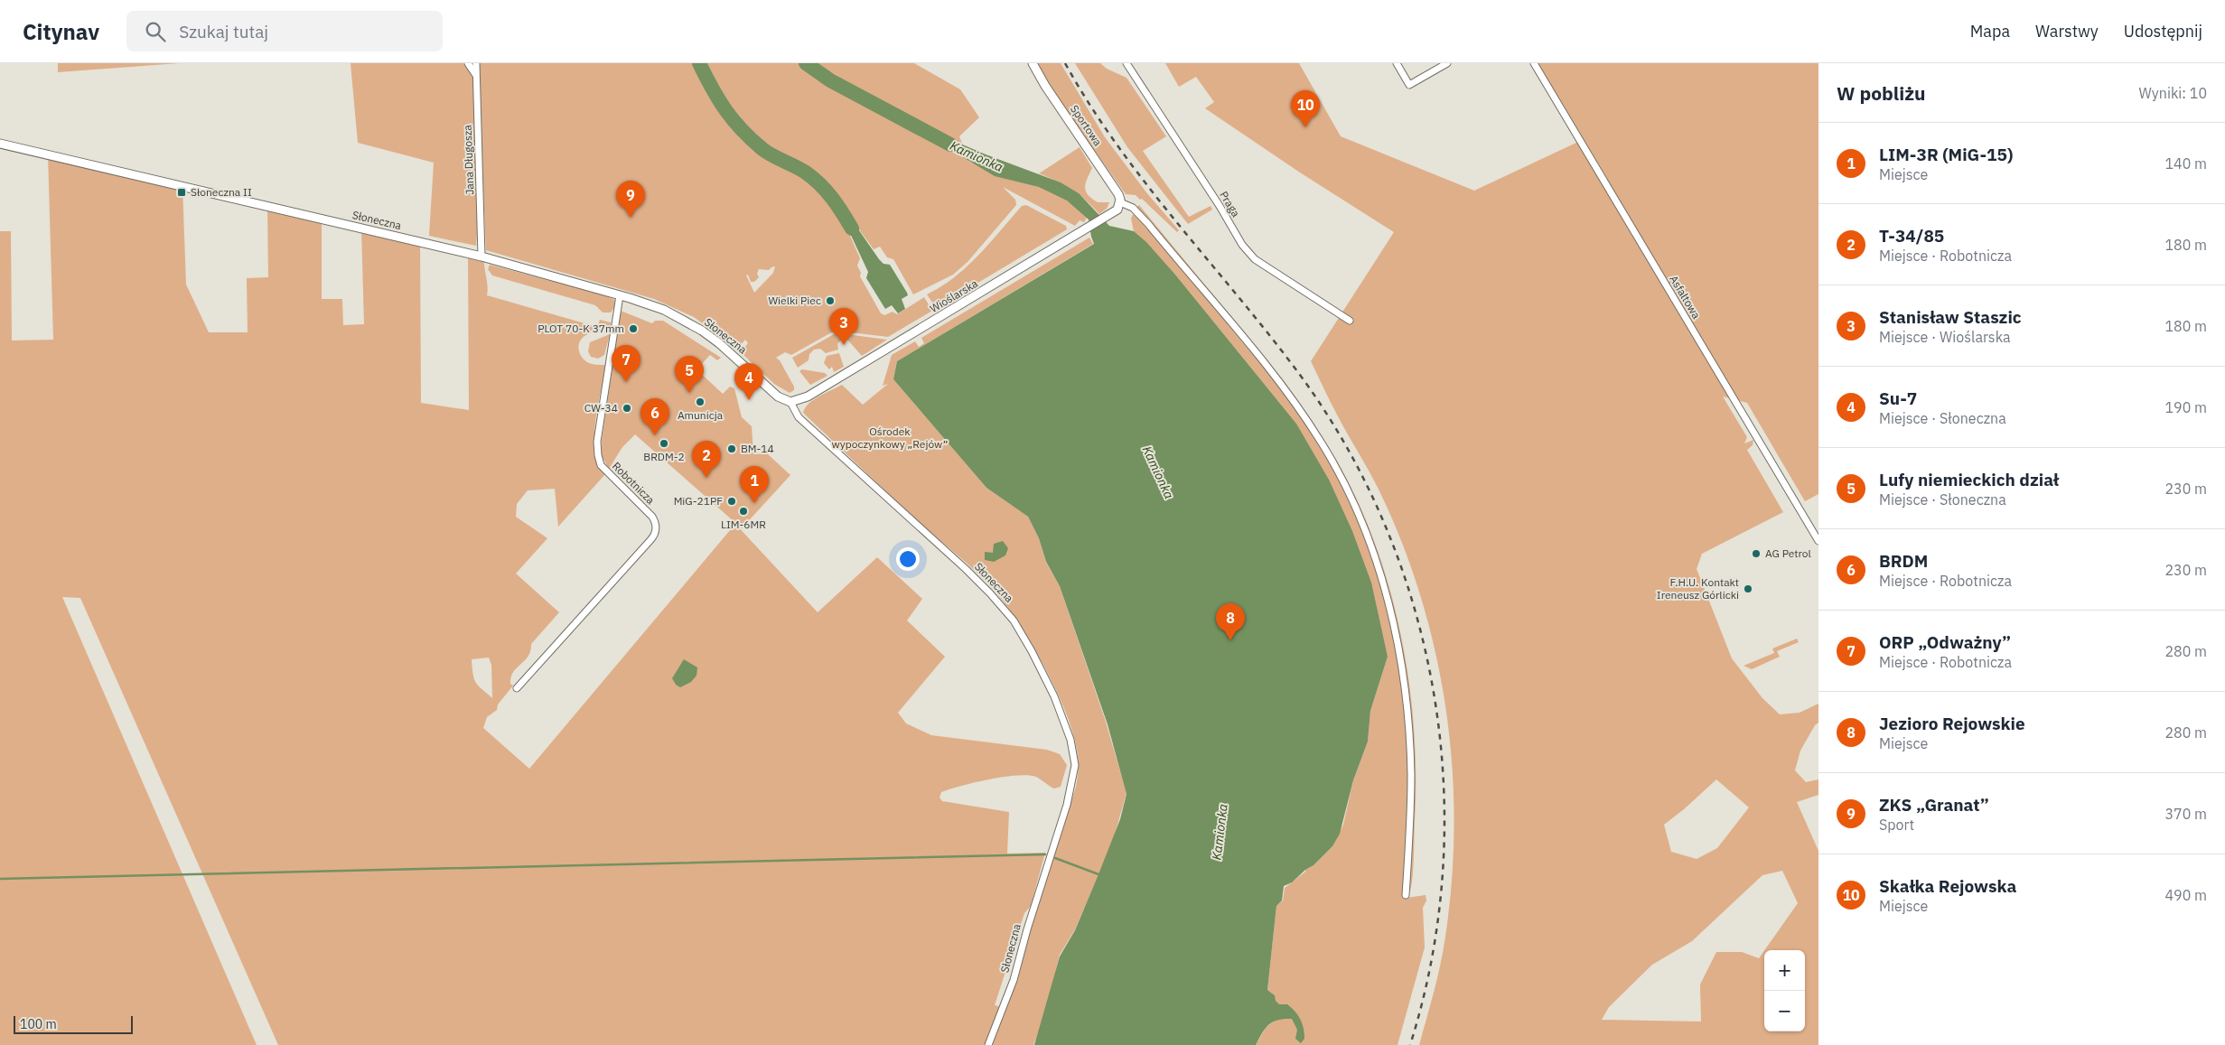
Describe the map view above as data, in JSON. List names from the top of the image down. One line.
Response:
{"streets":{"street":["Sportowa","Jana Długosza","Praga","Słoneczna","Wioślarska","Asfaltowa","Robotnicza"]},"crossings":[["Sportowa","Wioślarska"],["Jana Długosza","Słoneczna"],["Słoneczna","Wioślarska"],["Słoneczna","Robotnicza"]],"water":["Kamionka"],"parks":["Ośrodek wypoczynkowy „Rejów”"],"places":{"transit":["Słoneczna II"],"other":["Wielki Piec","PLOT 70-K 37mm","Amunicja","CW-34","BRDM-2","BM-14","MiG-21PF","LIM-6MR","AG Petrol","F.H.U. Kontakt Ireneusz Górlicki"]},"scale_bar":"100 m","page":{"header":"Citynav","search":"Szukaj tutaj","nav":["Mapa","Warstwy","Udostępnij"],"heading":["W pobliżu","Wyniki: 10"],"pins":["10","9","3","7","5","4","6","2","1","8"],"list":[{"mark":"1","name":"LIM-3R (MiG-15)","note":"Miejsce","value":"140 m"},{"mark":"2","name":"T-34/85","note":"Miejsce · Robotnicza","value":"180 m"},{"mark":"3","name":"Stanisław Staszic","note":"Miejsce · Wioślarska","value":"180 m"},{"mark":"4","name":"Su-7","note":"Miejsce · Słoneczna","value":"190 m"},{"mark":"5","name":"Lufy niemieckich dział","note":"Miejsce · Słoneczna","value":"230 m"},{"mark":"6","name":"BRDM","note":"Miejsce · Robotnicza","value":"230 m"},{"mark":"7","name":"ORP „Odważny”","note":"Miejsce · Robotnicza","value":"280 m"},{"mark":"8","name":"Jezioro Rejowskie","note":"Miejsce","value":"280 m"},{"mark":"9","name":"ZKS „Granat”","note":"Sport","value":"370 m"},{"mark":"10","name":"Skałka Rejowska","note":"Miejsce","value":"490 m"}],"map_buttons":["+","−"],"scale":"100 m"}}
